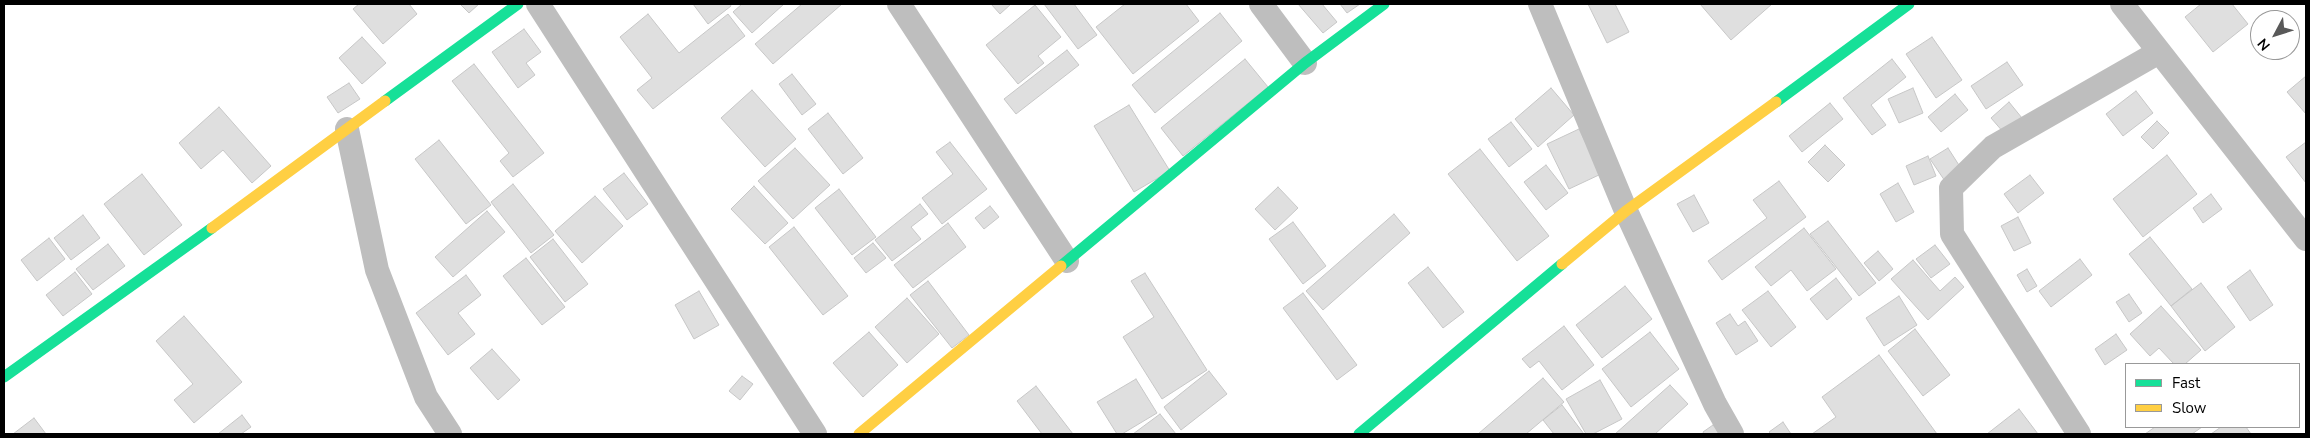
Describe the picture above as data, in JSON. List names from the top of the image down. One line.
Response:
{"legend":["Fast","Slow"],"north":"bottom left"}
